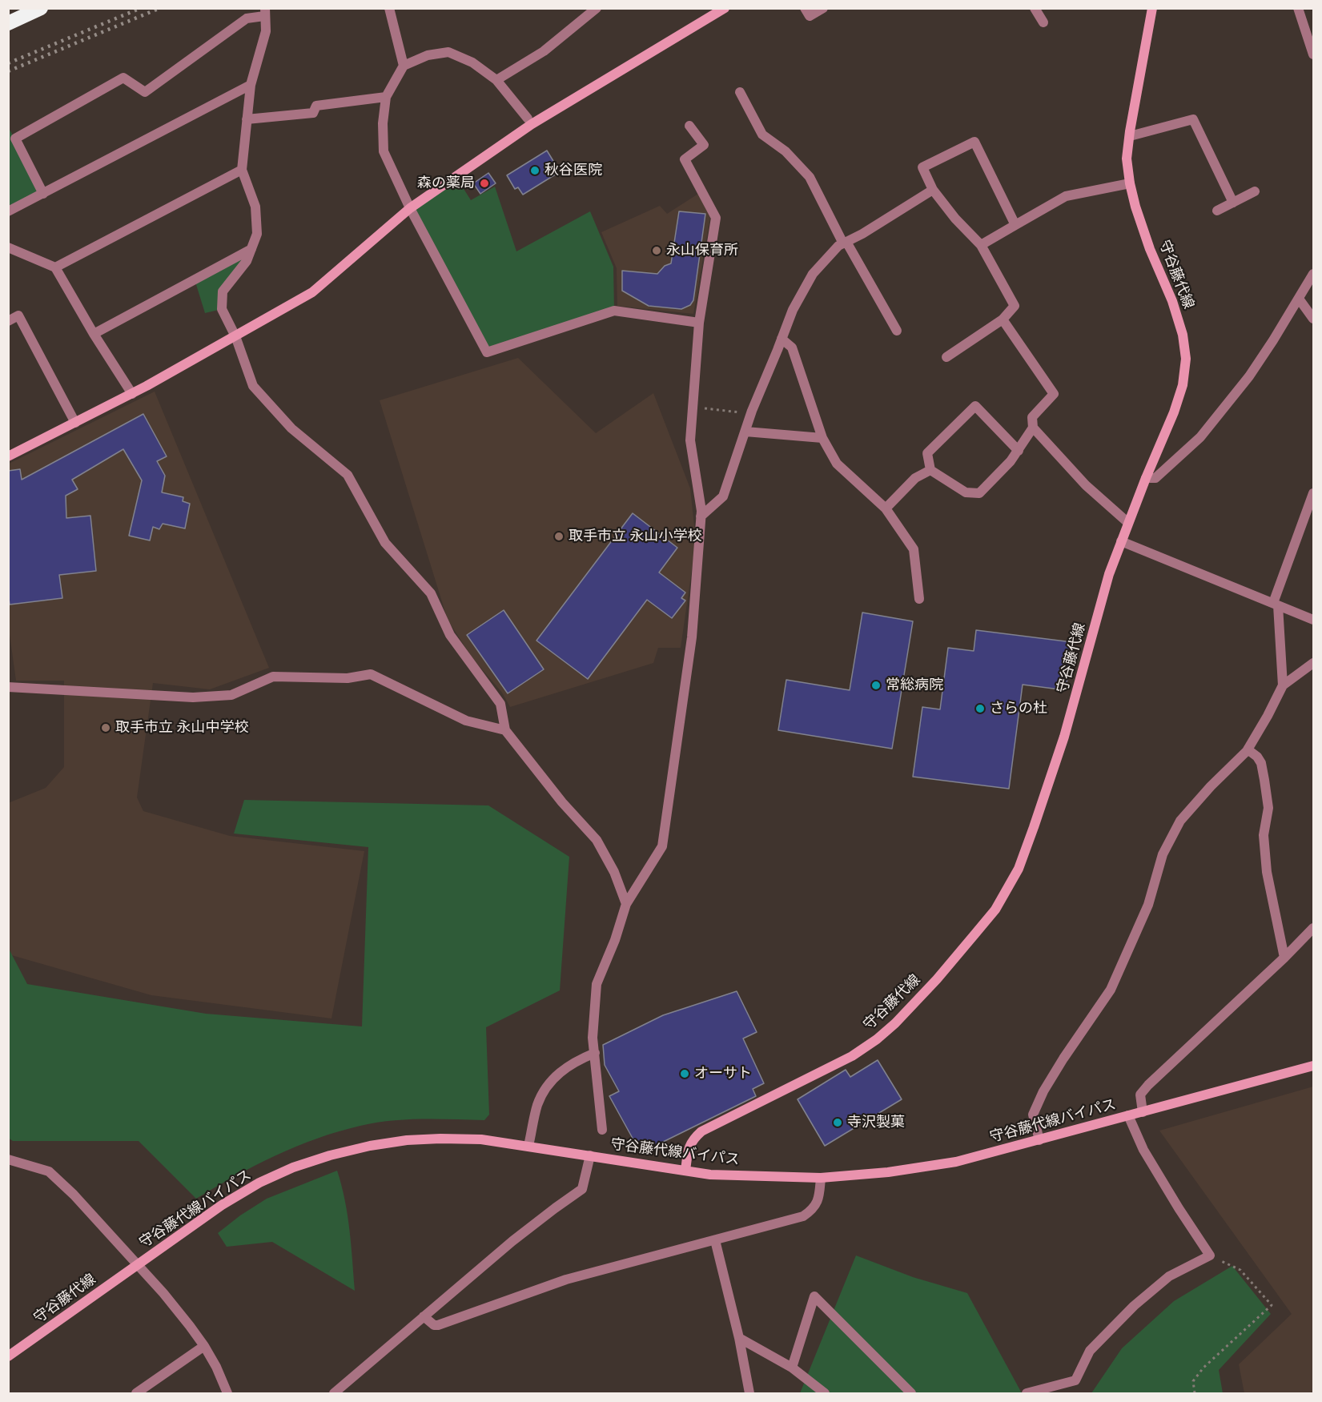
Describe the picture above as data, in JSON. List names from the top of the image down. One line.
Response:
{"streets":{"main road":["守谷藤代線","守谷藤代線バイパス"]},"crossings":[["守谷藤代線","守谷藤代線バイパス"]],"places":["秋谷医院","森の薬局","永山保育所","取手市立 永山小学校","常総病院","さらの杜","取手市立 永山中学校","オーサト","寺沢製菓"]}
